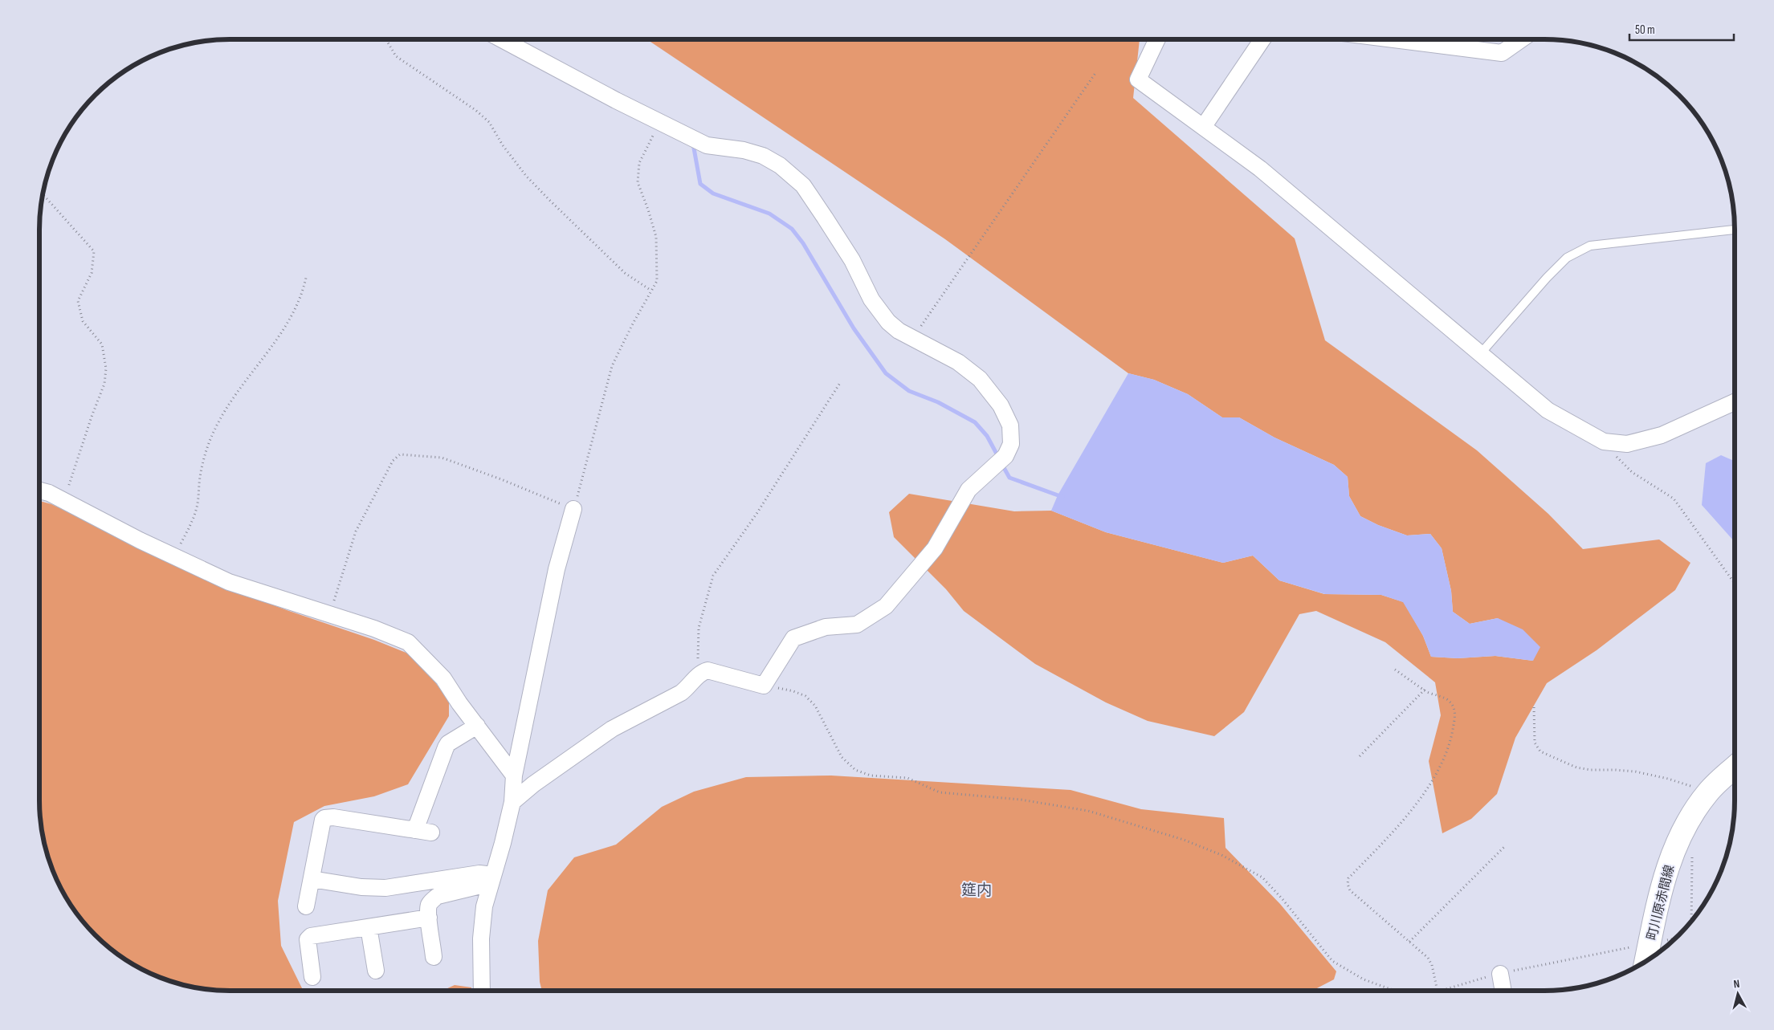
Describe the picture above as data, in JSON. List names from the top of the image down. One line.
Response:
{"streets":{"main road":["町川原赤間線"]},"districts":["筵内"],"scale_bar":"50 m","north":"top"}
